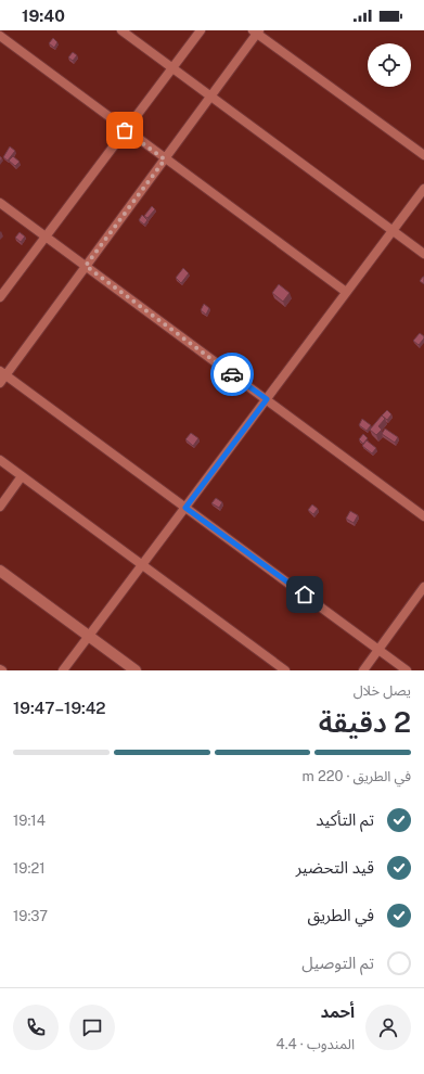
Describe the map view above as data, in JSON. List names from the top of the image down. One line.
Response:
{"page":{"status":"19:40","heading":["2 دقيقة","يصل خلال","19:42–19:47"],"panel":["أحمد","المندوب · 4.4"],"bar":"في الطريق · 220 m","list":[["تم التأكيد","19:14"],["قيد التحضير","19:21"],["في الطريق","19:37"],"تم التوصيل"]}}
